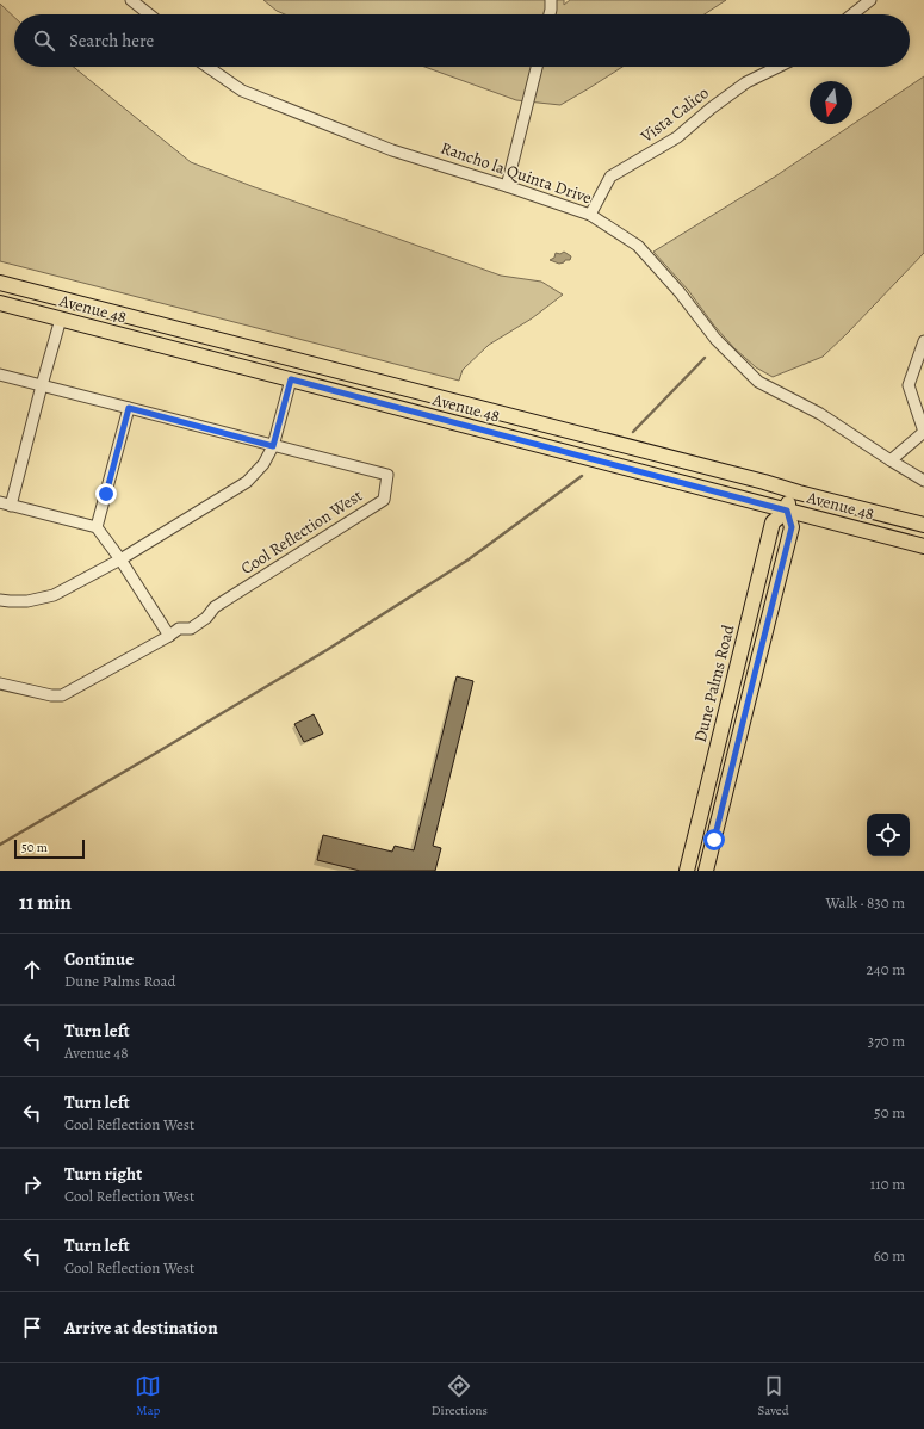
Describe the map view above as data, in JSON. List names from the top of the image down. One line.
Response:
{"streets":{"main road":["Avenue 48","Dune Palms Road"],"street":["Vista Calico","Rancho la Quinta Drive","Cool Reflection West"]},"crossings":[["Vista Calico","Rancho la Quinta Drive"],["Avenue 48","Dune Palms Road"]],"scale_bar":"50 m","north":"bottom","page":{"search":"Search here","scale":"50 m","heading":["11 min","Walk · 830 m"],"list":[["Continue","Dune Palms Road","240 m"],["Turn left","Avenue 48","370 m"],["Turn left","Cool Reflection West","50 m"],["Turn right","Cool Reflection West","110 m"],["Turn left","Cool Reflection West","60 m"],"Arrive at destination"],"nav":["Map","Directions","Saved"]}}
